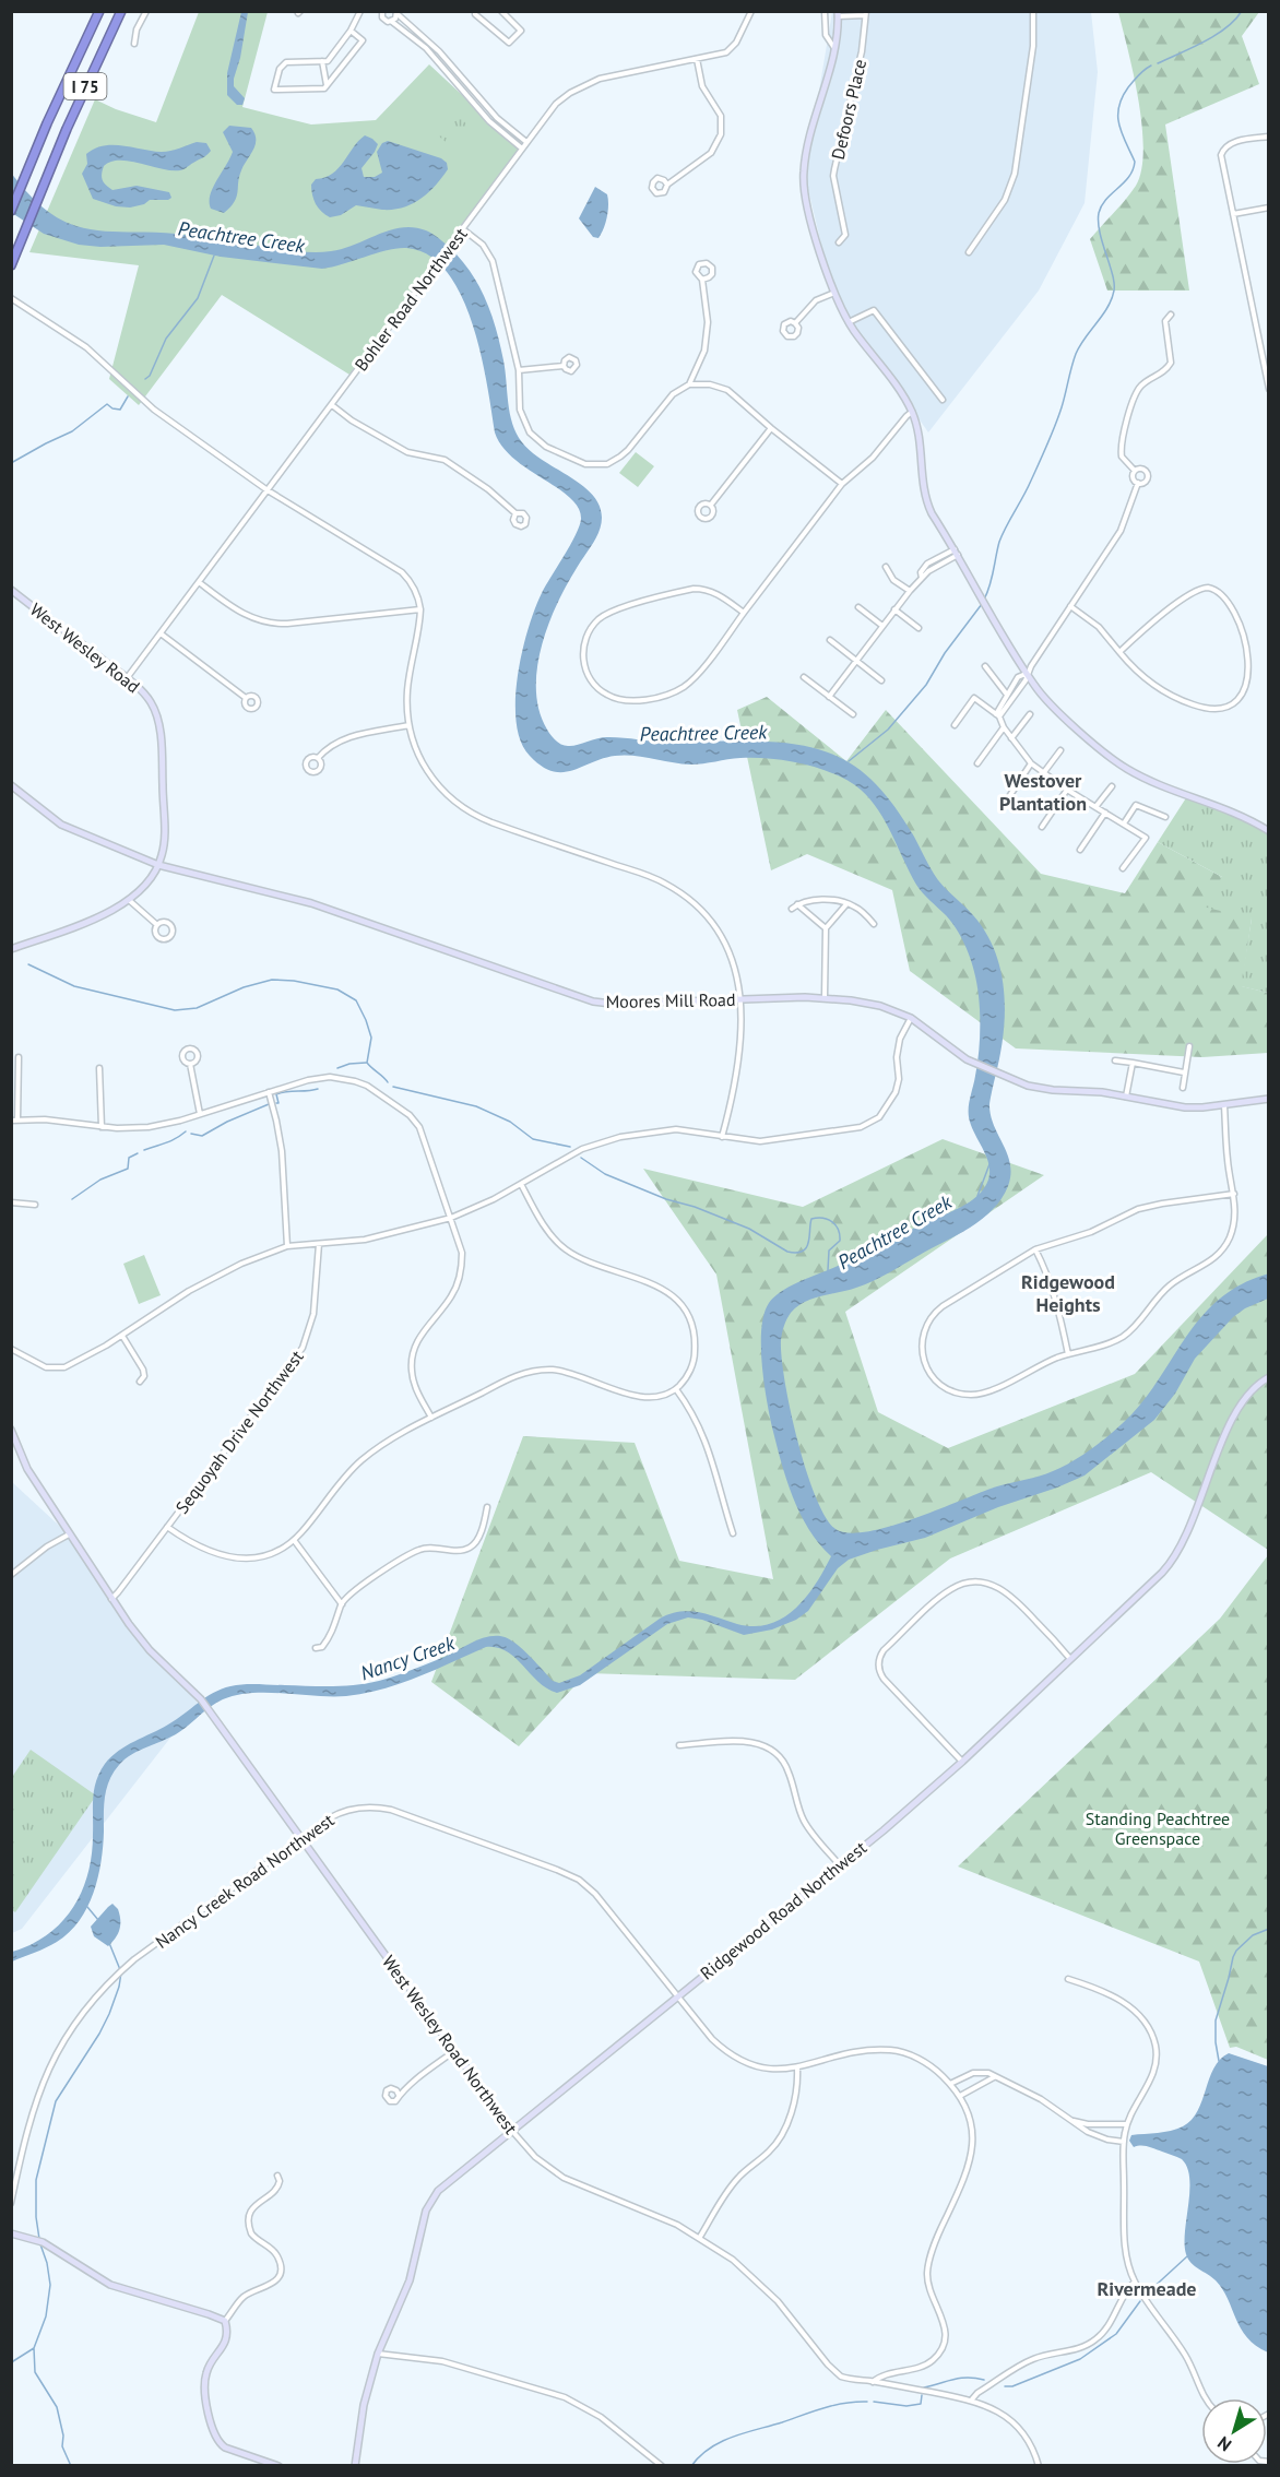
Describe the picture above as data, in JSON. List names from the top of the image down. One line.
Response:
{"streets":{"highway":["I 75"],"street":["Defoors Place","Bohler Road Northwest","West Wesley Road","Moores Mill Road","Sequoyah Drive Northwest","Nancy Creek Road Northwest","Ridgewood Road Northwest","West Wesley Road Northwest"]},"crossings":[["Bohler Road Northwest","West Wesley Road"],["West Wesley Road","Moores Mill Road"],["Sequoyah Drive Northwest","West Wesley Road Northwest"],["Nancy Creek Road Northwest","Ridgewood Road Northwest"],["Nancy Creek Road Northwest","West Wesley Road Northwest"],["Ridgewood Road Northwest","West Wesley Road Northwest"]],"districts":["Westover Plantation","Ridgewood Heights","Rivermeade"],"water":["Peachtree Creek","Nancy Creek"],"parks":["Standing Peachtree Greenspace"],"north":"bottom left"}
